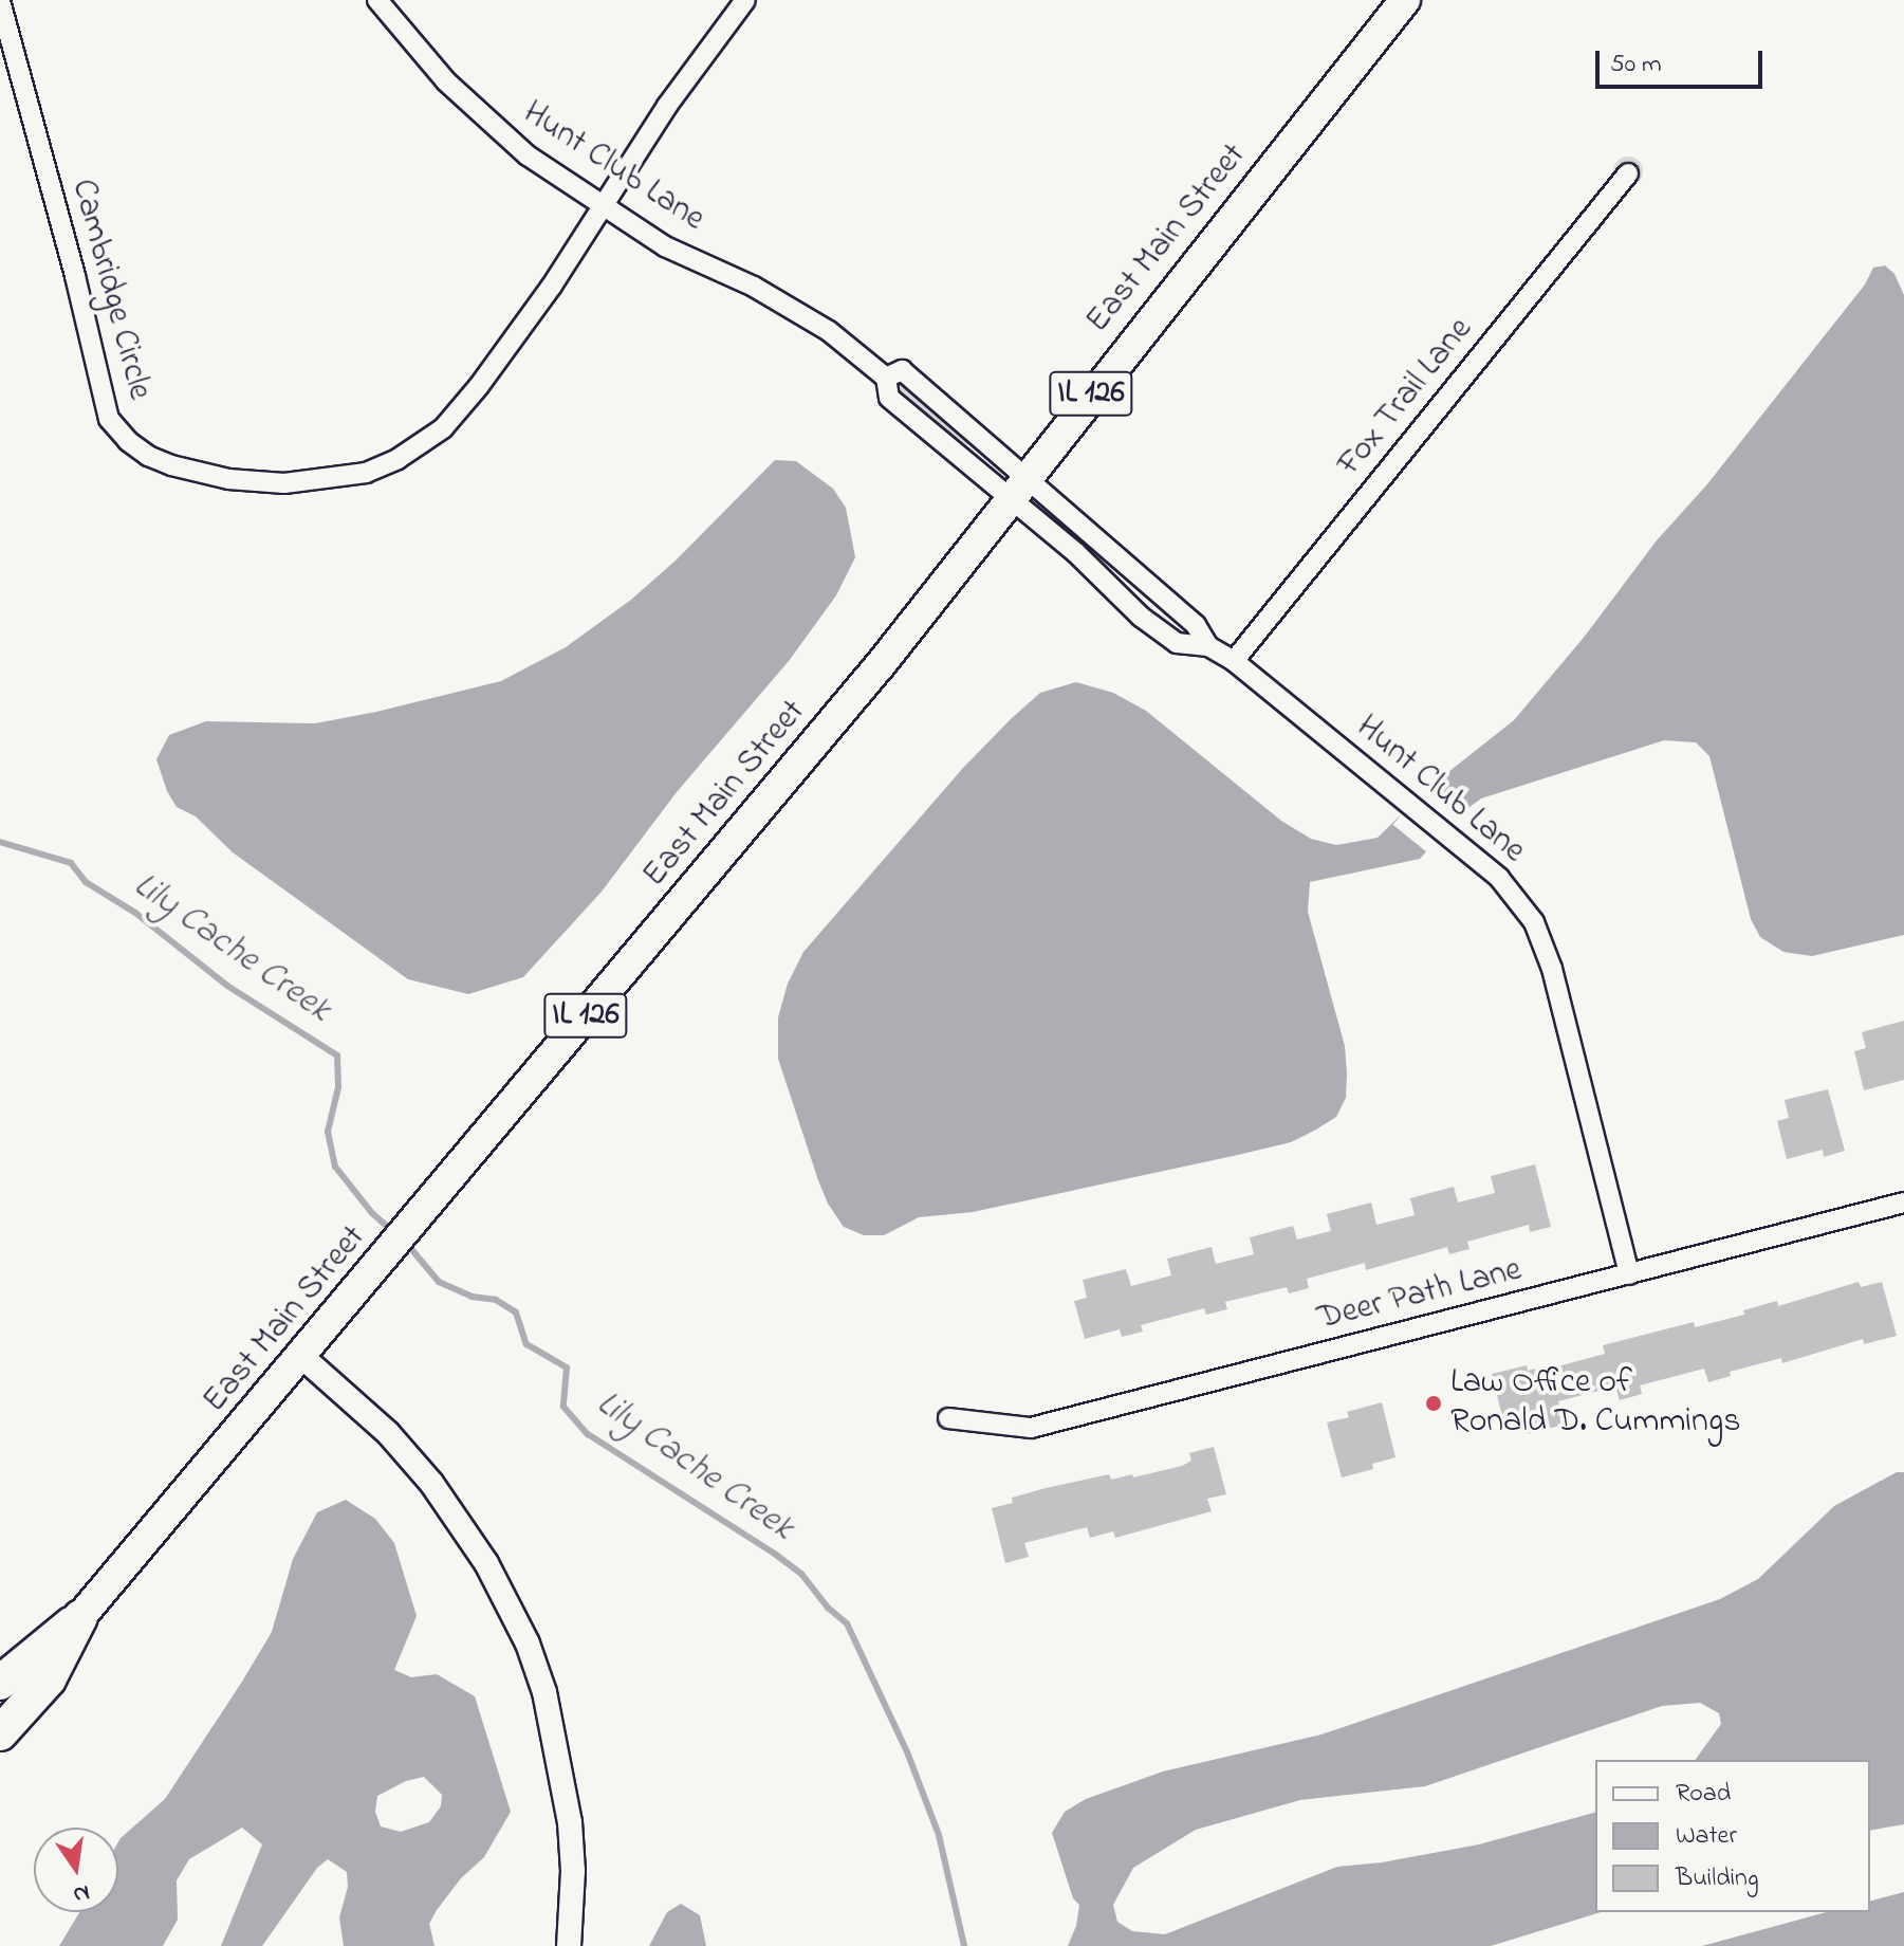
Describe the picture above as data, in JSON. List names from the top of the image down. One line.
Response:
{"streets":{"main road":["East Main Street","IL 126"],"street":["Hunt Club Lane","Cambridge Circle","Fox Trail Lane","Deer Path Lane"]},"crossings":[["Hunt Club Lane","East Main Street"],["Hunt Club Lane","Cambridge Circle"],["Hunt Club Lane","Fox Trail Lane"],["Hunt Club Lane","Deer Path Lane"]],"water":["Lily Cache Creek"],"places":["Law Office of Ronald D. Cummings"],"legend":["Road","Water","Building"],"scale_bar":"50 m","north":"bottom"}
